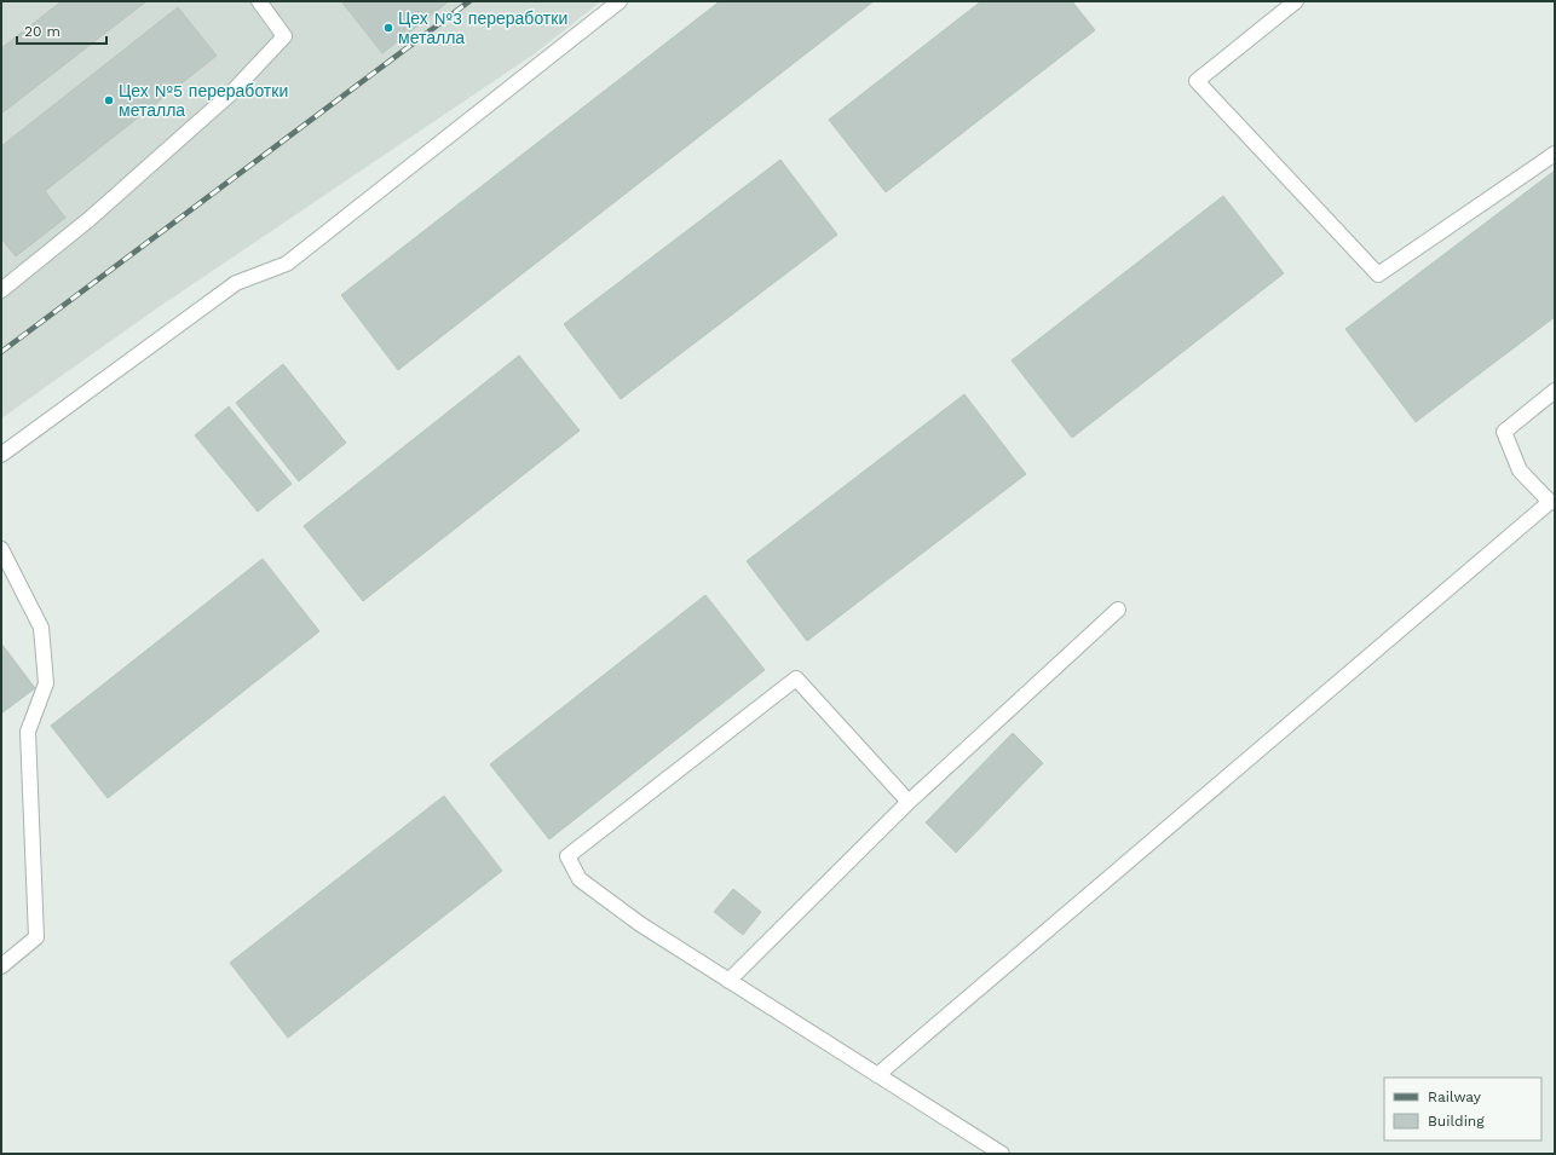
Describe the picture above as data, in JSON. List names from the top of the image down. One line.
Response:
{"places":["Цех №3 переработки металла","Цех №5 переработки металла"],"legend":["Railway","Building"],"scale_bar":"20 m"}
